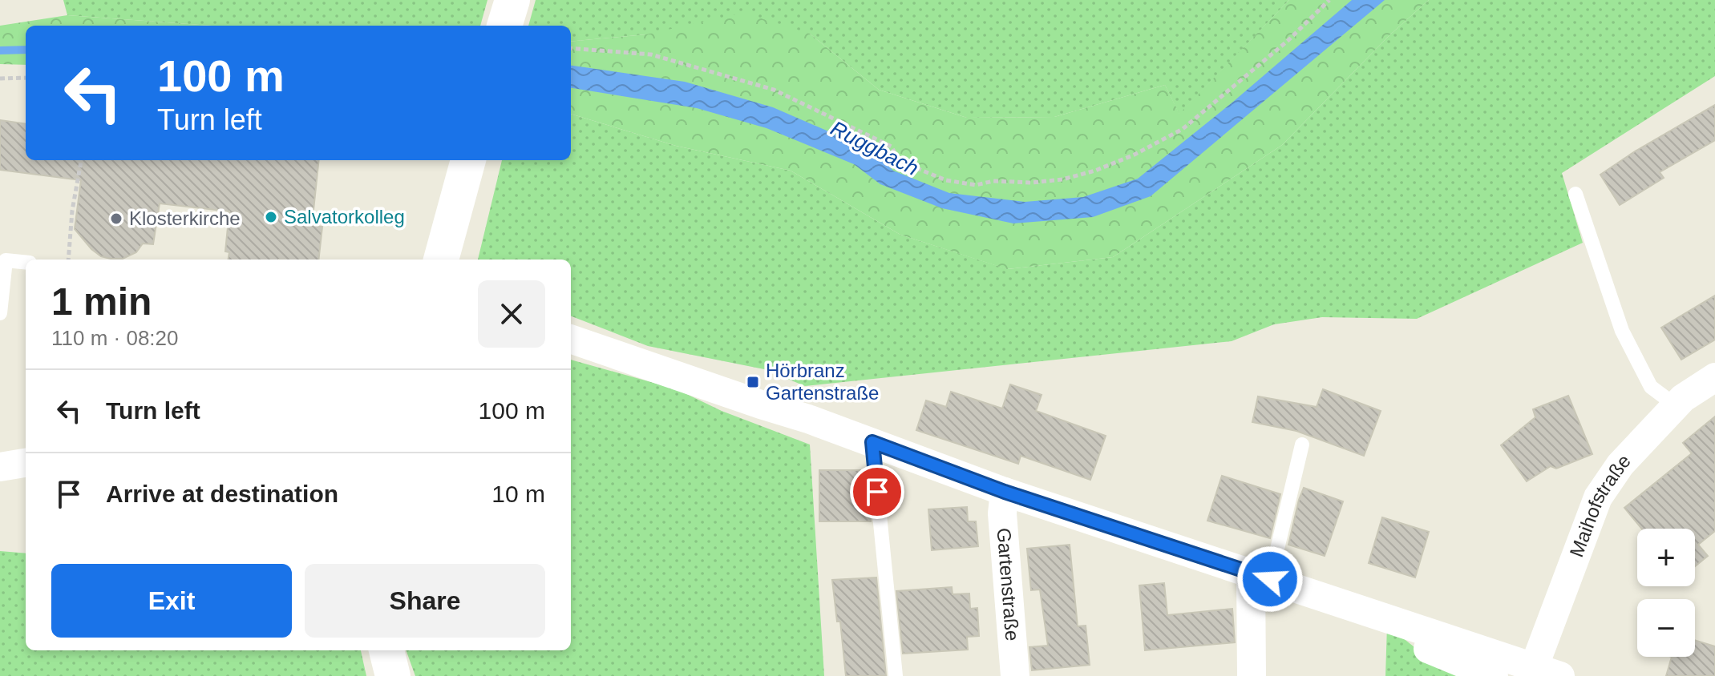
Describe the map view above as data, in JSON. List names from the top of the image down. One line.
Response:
{"streets":{"street":["Maihofstraße","Gartenstraße"]},"water":["Ruggbach"],"places":{"other":["Salvatorkolleg","Klosterkirche"],"transit":["Hörbranz Gartenstraße"]},"page":{"turn":["100 m","Turn left"],"heading":["1 min","110 m · 08:20"],"list":[{"name":"Turn left","value":"100 m"},{"name":"Arrive at destination","value":"10 m"}],"map_buttons":["+","−"],"buttons":["Exit","Share"]}}
